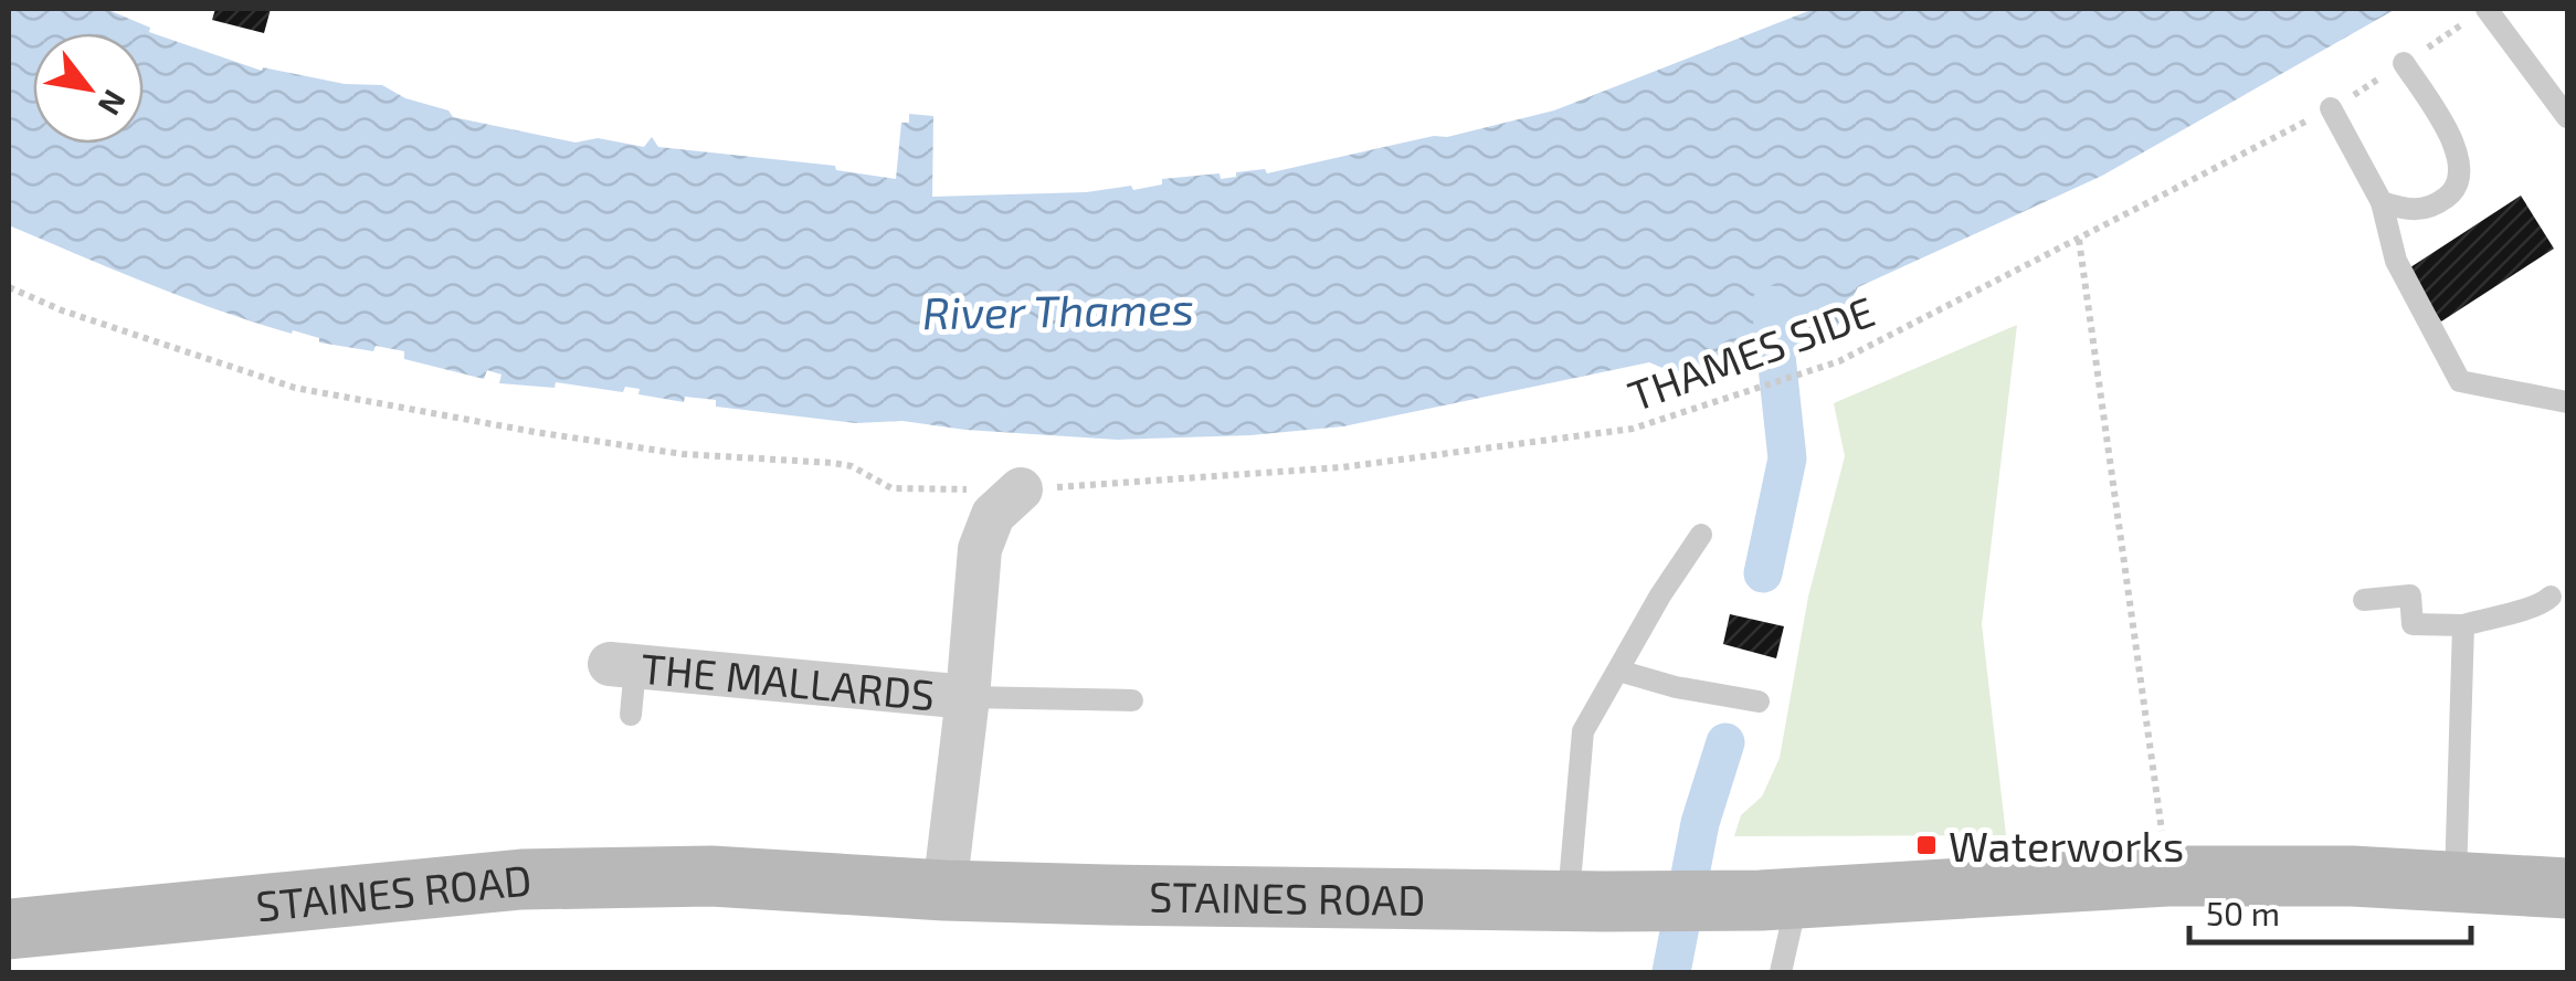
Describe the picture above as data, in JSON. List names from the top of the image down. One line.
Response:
{"streets":{"main road":["STAINES ROAD"],"street":["THE MALLARDS"],"path":["THAMES SIDE"]},"water":["River Thames"],"places":{"transit":["Waterworks"]},"scale_bar":"50 m","north":"bottom right"}
